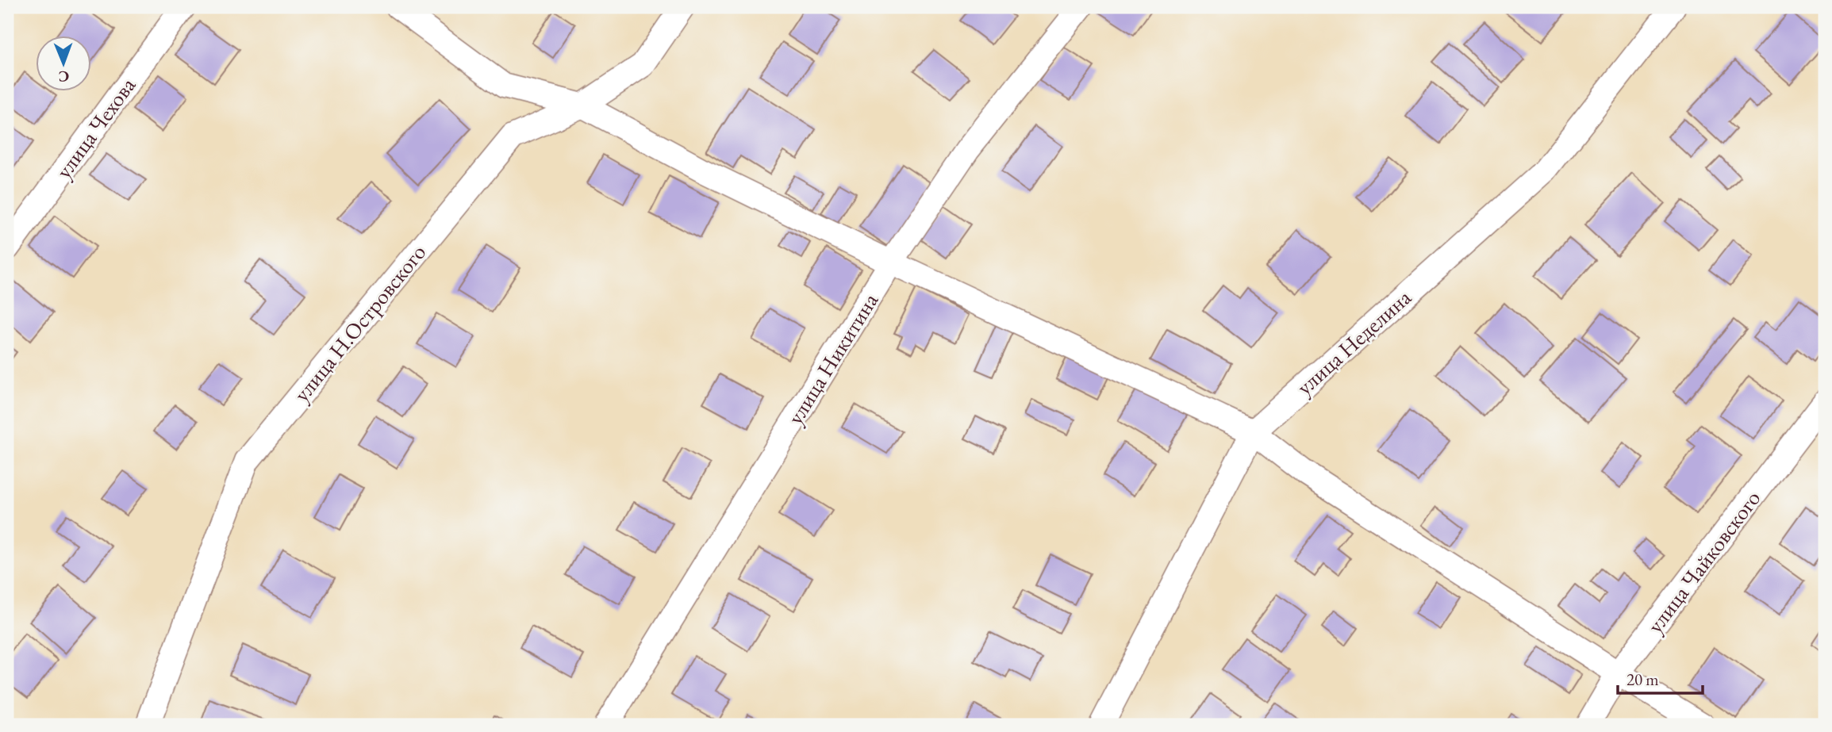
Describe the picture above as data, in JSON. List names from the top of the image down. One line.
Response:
{"streets":{"street":["улица Чехова","улица Н.Островского","улица Неделина","улица Никитина","улица Чайковского"]},"scale_bar":"20 m","north":"bottom"}
